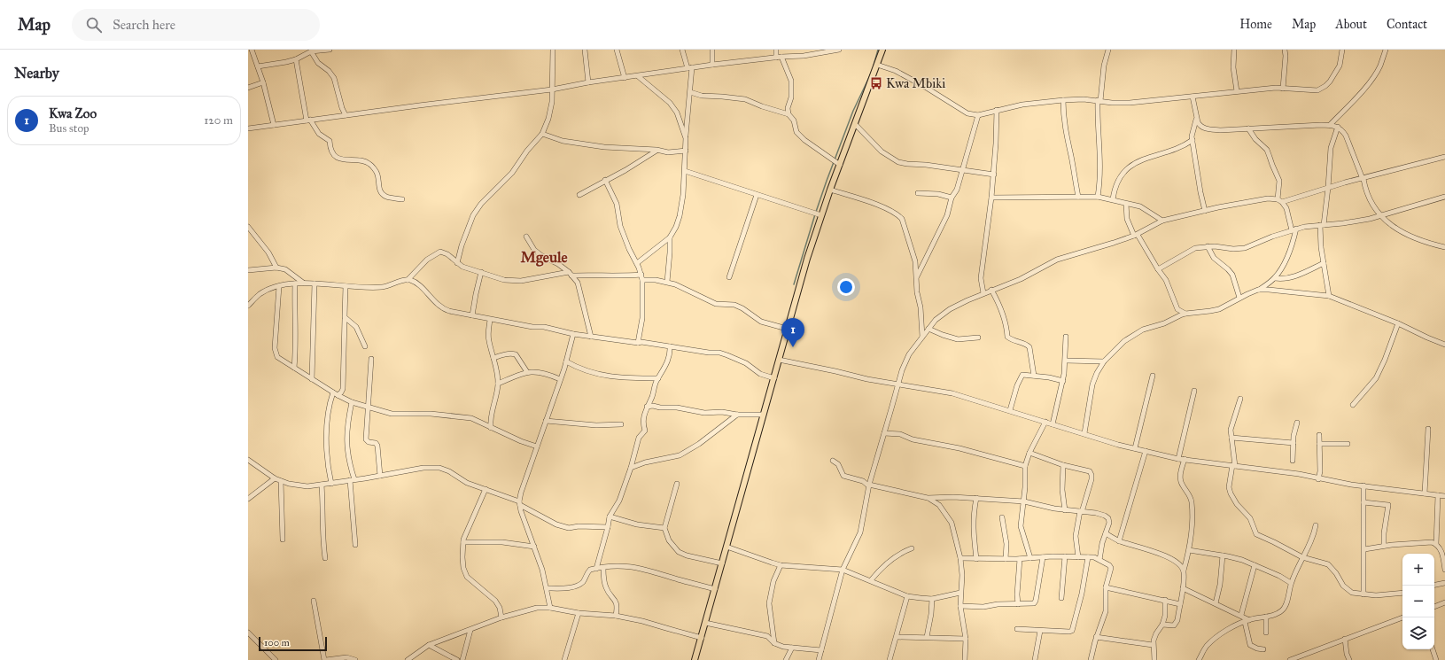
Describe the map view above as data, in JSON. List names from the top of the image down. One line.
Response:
{"districts":["Mgeule"],"places":{"bus stop":["Kwa Mbiki"]},"scale_bar":"100 m","page":{"header":"Map","search":"Search here","nav":["Home","Map","About","Contact"],"heading":"Nearby","list":[{"mark":"1","name":"Kwa Zoo","note":"Bus stop","value":"120 m"}],"pins":"1","map_buttons":["+","−"],"scale":"100 m"}}
